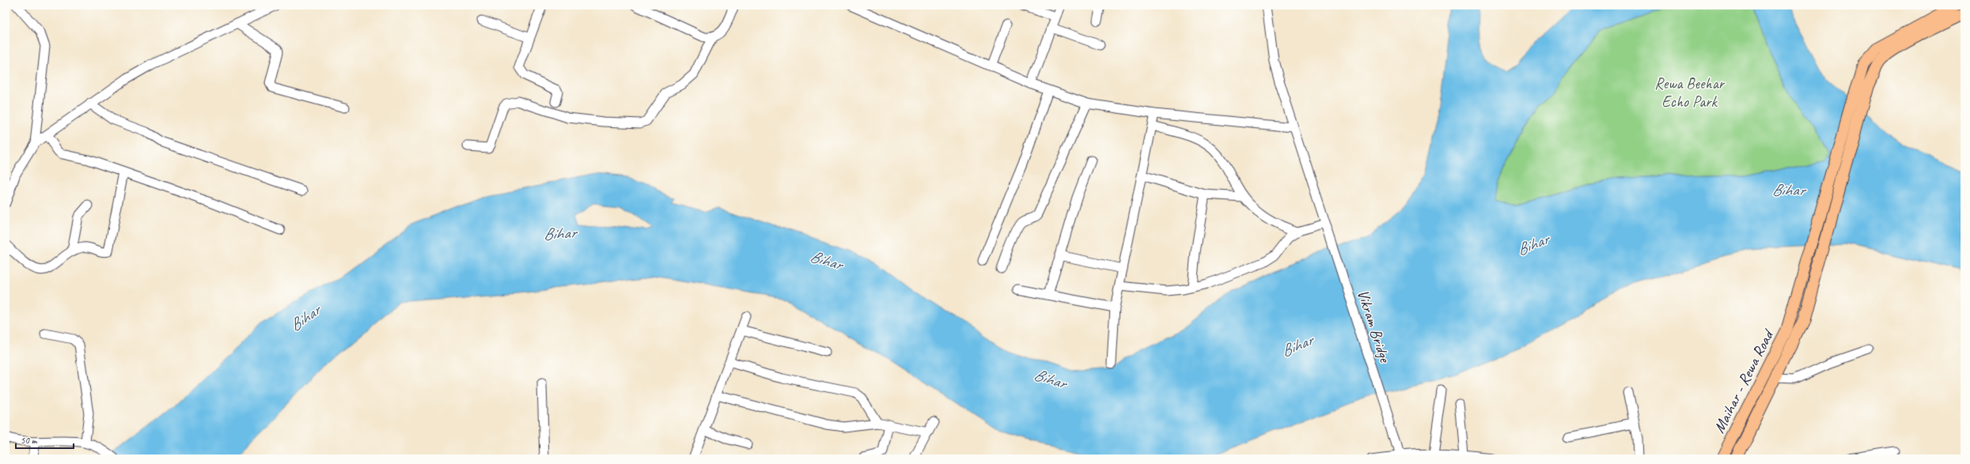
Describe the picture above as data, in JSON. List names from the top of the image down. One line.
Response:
{"streets":{"main road":["Maihar - Rewa Road"],"street":["Vikram Bridge"]},"water":["Bihar"],"parks":["Rewa Beehar Echo Park"],"scale_bar":"50 m"}
